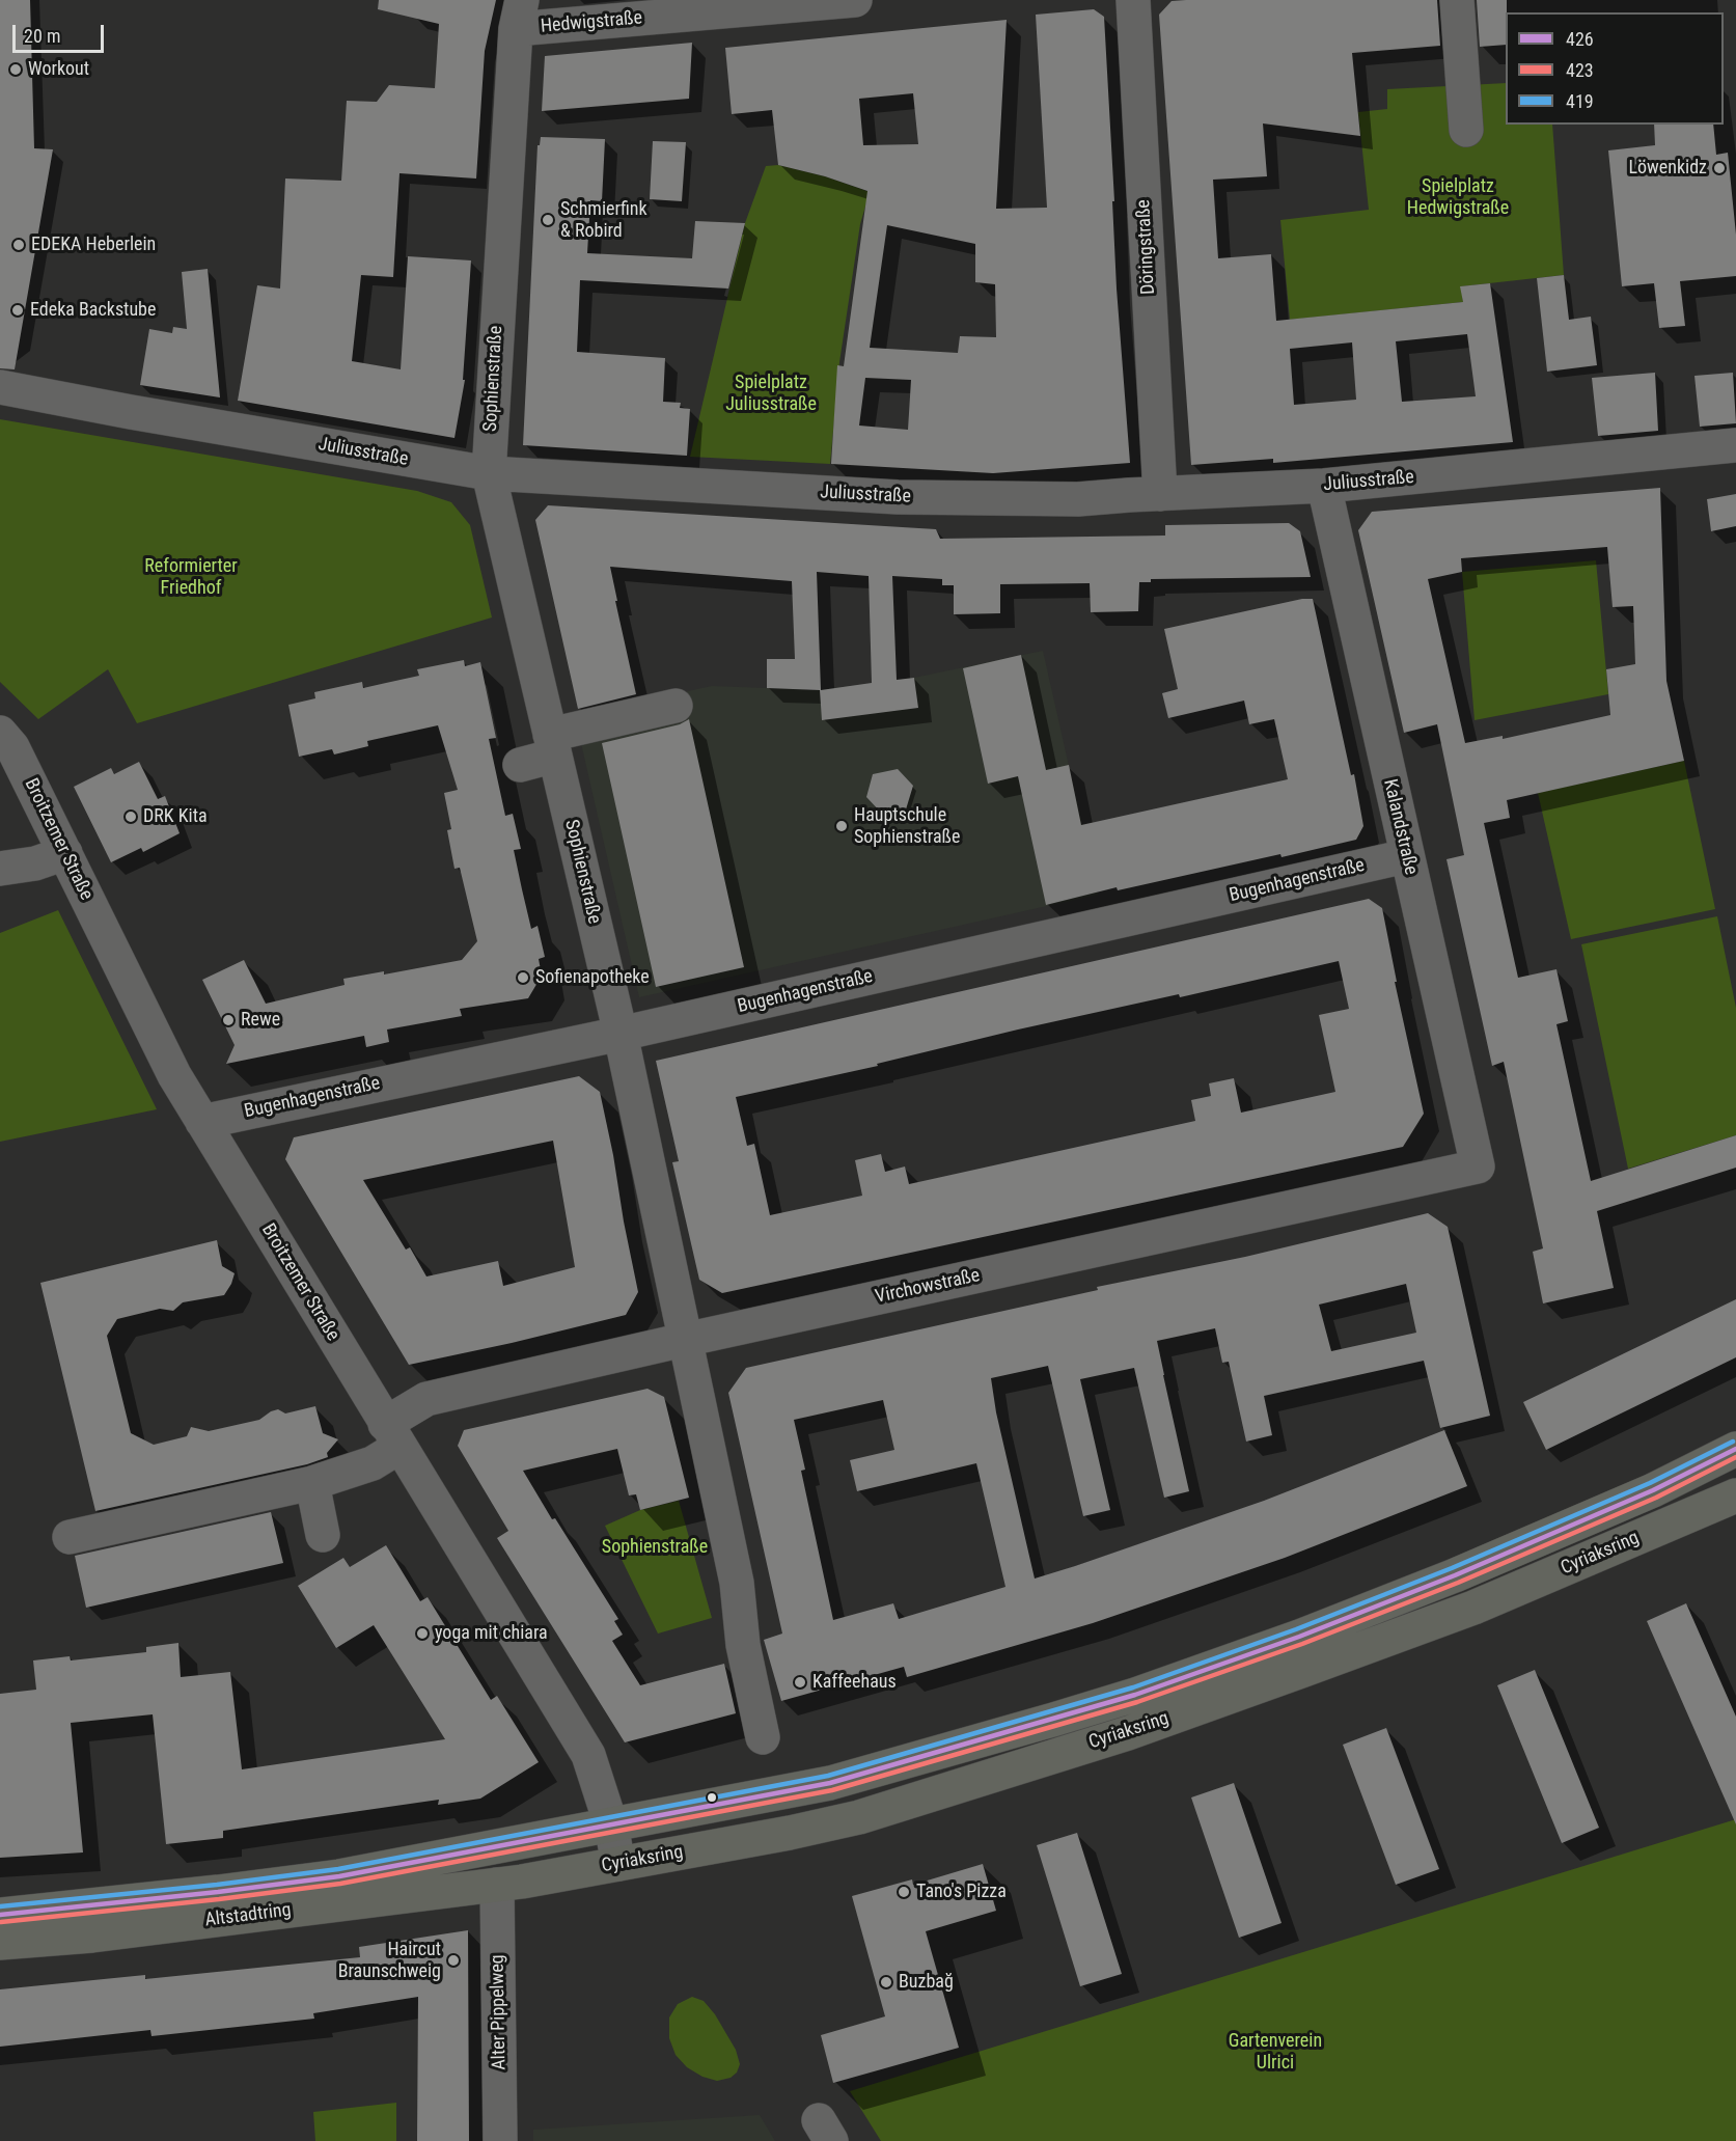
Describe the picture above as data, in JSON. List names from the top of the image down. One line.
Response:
{"streets":{"main road":["Cyriaksring","Altstadtring"],"street":["Hedwigstraße","Döringstraße","Sophienstraße","Juliusstraße","Kalandstraße","Broitzemer Straße","Bugenhagenstraße","Virchowstraße","Alter Pippelweg"]},"crossings":[["Hedwigstraße","Sophienstraße"],["Döringstraße","Juliusstraße"],["Sophienstraße","Juliusstraße"],["Sophienstraße","Bugenhagenstraße"],["Sophienstraße","Virchowstraße"],["Juliusstraße","Kalandstraße"],["Kalandstraße","Bugenhagenstraße"],["Kalandstraße","Virchowstraße"],["Broitzemer Straße","Bugenhagenstraße"],["Broitzemer Straße","Virchowstraße"],["Broitzemer Straße","Cyriaksring"],["Cyriaksring","Altstadtring"],["Cyriaksring","Alter Pippelweg"],["Altstadtring","Alter Pippelweg"]],"parks":["Spielplatz Hedwigstraße","Spielplatz Juliusstraße","Reformierter Friedhof","Sophienstraße","Gartenverein Ulrici"],"places":["Workout","Löwenkidz","Schmierfink & Robird","EDEKA Heberlein","Edeka Backstube","DRK Kita","Hauptschule Sophienstraße","Sofienapotheke","Rewe","yoga mit chiara","Kaffeehaus","Tano's Pizza","Haircut Braunschweig","Buzbağ"],"lines":["transit line 419","transit line 426","transit line 423"],"legend":["426","423","419"],"scale_bar":"20 m"}
